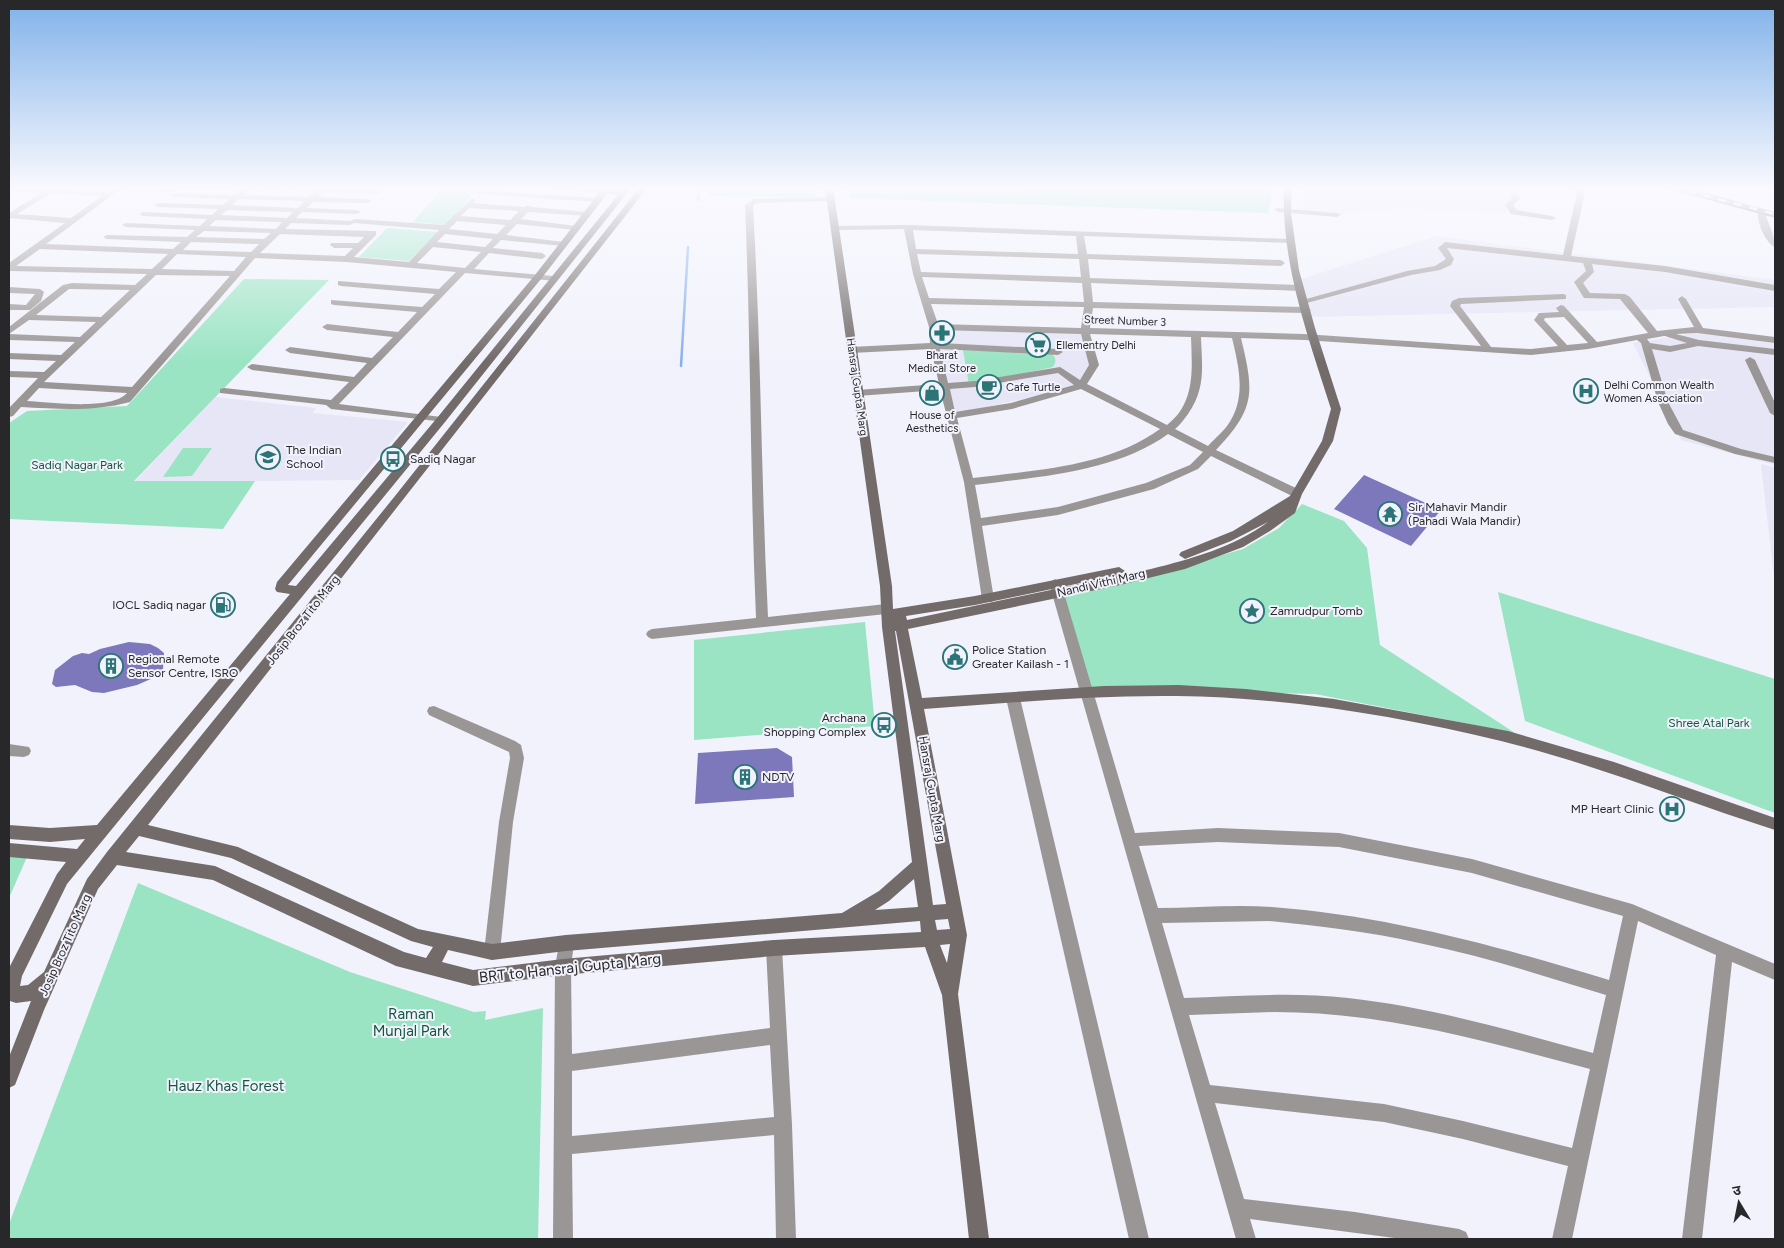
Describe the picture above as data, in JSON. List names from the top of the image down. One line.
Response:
{"streets":{"street":["Street Number 3","Hansraj Gupta Marg","Nandi Vithi Marg","Josip Broz Tito Marg","BRT to Hansraj Gupta Marg"]},"crossings":[["Street Number 3","Nandi Vithi Marg"],["Hansraj Gupta Marg","Nandi Vithi Marg"],["Hansraj Gupta Marg","BRT to Hansraj Gupta Marg"],["Josip Broz Tito Marg","BRT to Hansraj Gupta Marg"]],"parks":["Sadiq Nagar Park","Shree Atal Park","Raman Munjal Park","Hauz Khas Forest"],"places":{"pharmacy":["Bharat Medical Store"],"supermarket":["Ellementry Delhi"],"cafe":["Cafe Turtle"],"hospital":["Delhi Common Wealth Women Association","MP Heart Clinic"],"shop":["House of Aesthetics"],"school or university":["The Indian School"],"bus stop":["Sadiq Nagar","Archana Shopping Complex"],"temple":["Sir Mahavir Mandir (Pahadi Wala Mandir)"],"fuel station":["IOCL Sadiq nagar"],"place":["Zamrudpur Tomb"],"public building":["Police Station Greater Kailash - 1"],"building":["Regional Remote Sensor Centre, ISRO","NDTV"]},"north":"top"}
